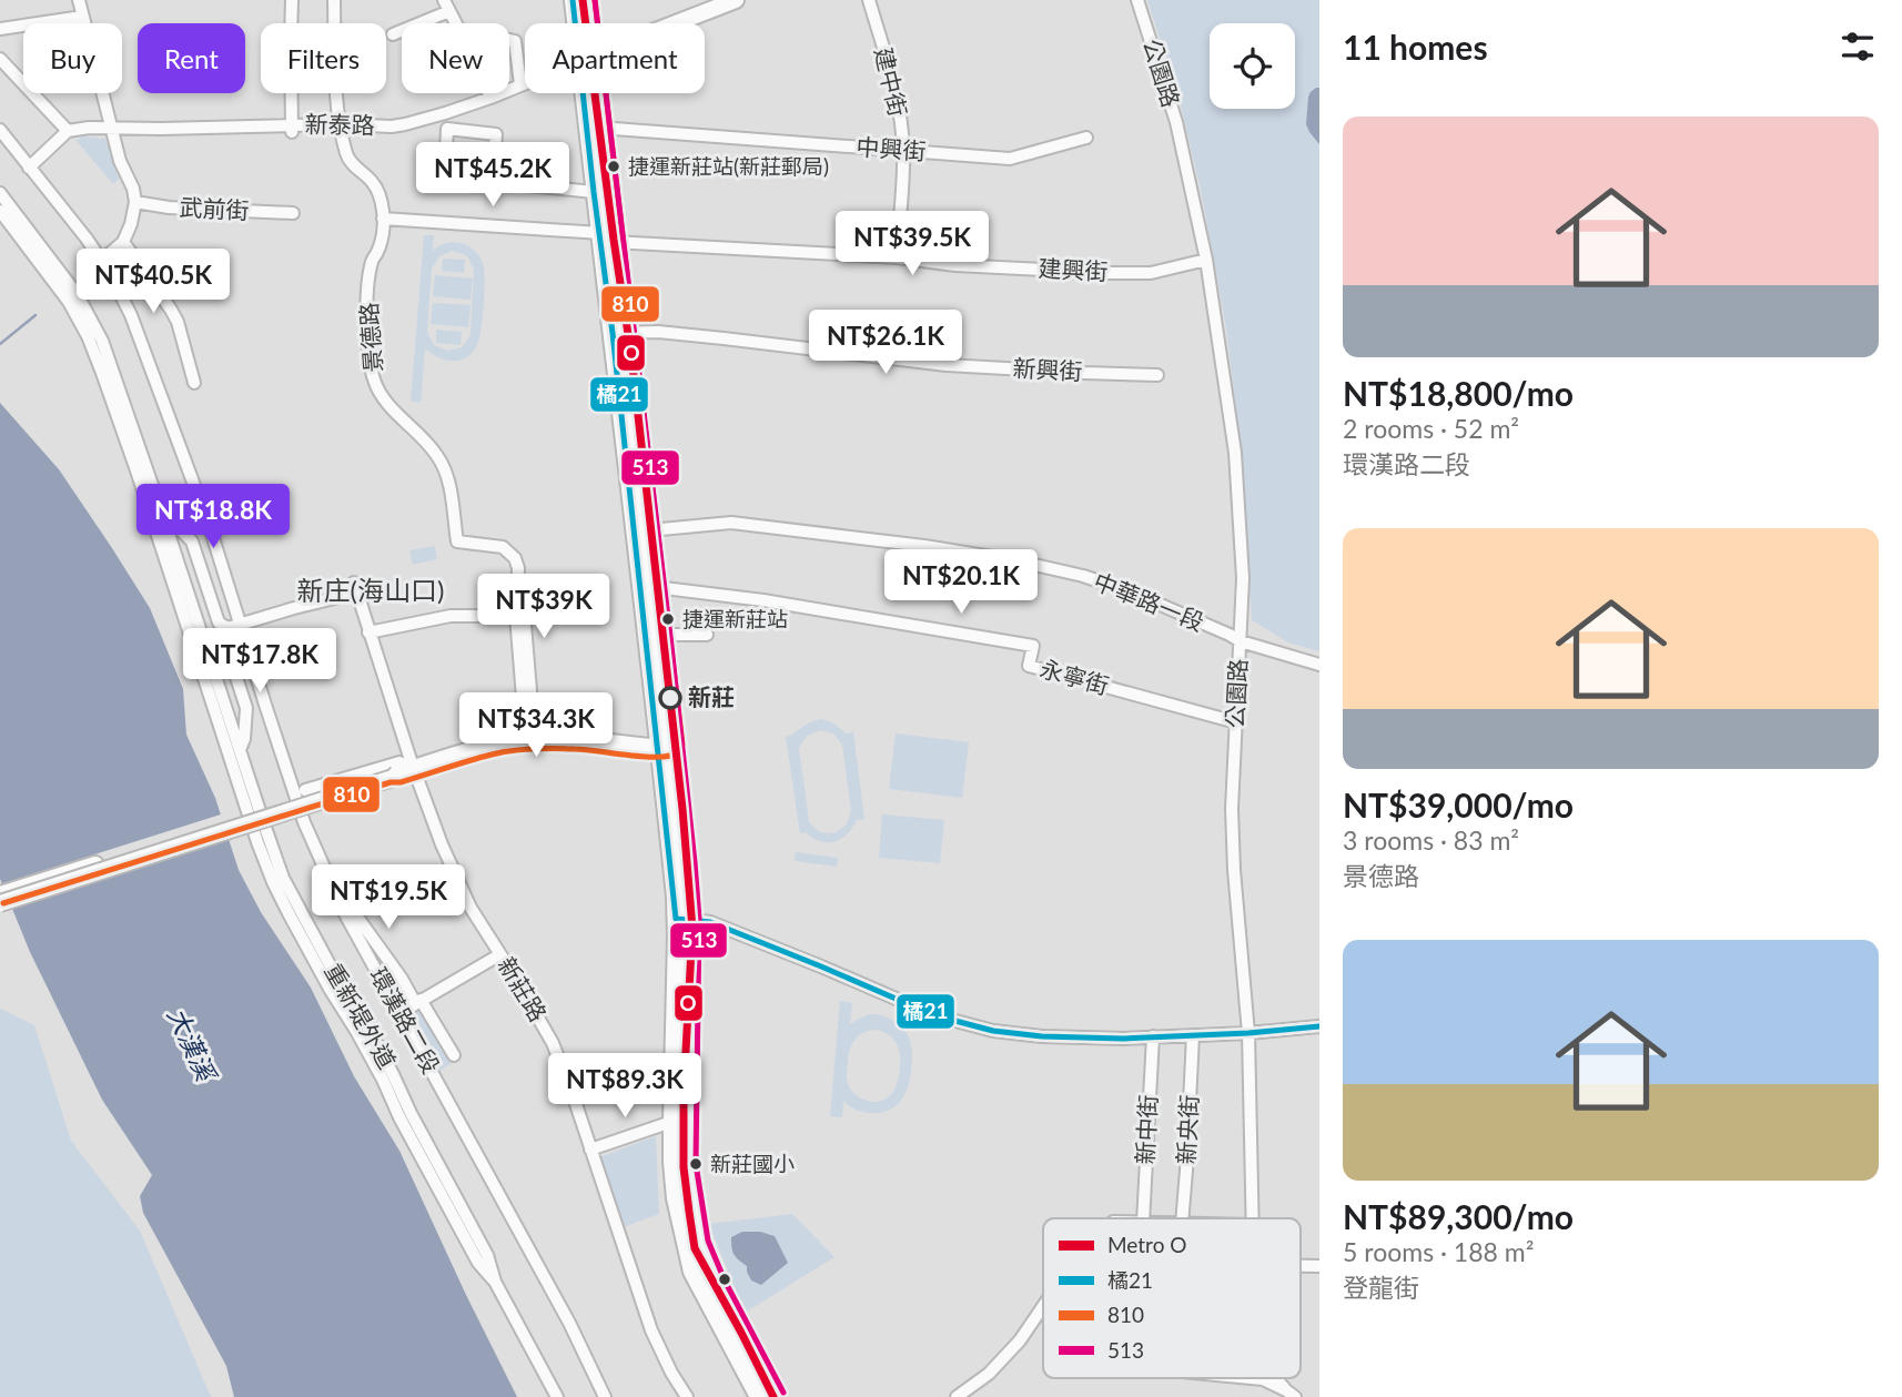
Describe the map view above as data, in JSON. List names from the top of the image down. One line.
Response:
{"streets":{"main road":["新泰路"],"street":["公園路","建中街","中興街","武前街","建興街","景德路","新興街","中華路一段","永寧街","新莊路","重新堤外道","環漢路二段","新中街","新央街"]},"crossings":[["公園路","建興街"],["公園路","中華路一段"],["公園路","永寧街"],["建中街","中興街"],["建中街","建興街"],["新泰路","景德路"],["建興街","景德路"],["新莊路","環漢路二段"]],"districts":["新庄(海山口)"],"water":["大漢溪"],"places":["捷運新莊站(新莊郵局)","捷運新莊站","新莊","新莊國小"],"lines":["metro line O","transit line 橘21","transit line 810","transit line 513"],"legend":["Metro O","橘21","810","513"],"page":{"heading":"11 homes","chip":["Buy","Rent","Filters","New","Apartment"],"list":[{"name":"NT$18,800/mo","note":"2 rooms · 52 m² · 環漢路二段"},{"name":"NT$39,000/mo","note":"3 rooms · 83 m² · 景德路"},{"name":"NT$89,300/mo","note":"5 rooms · 188 m² · 登龍街"}],"price":["NT$45.2K","NT$39.5K","NT$40.5K","NT$26.1K","NT$18.8K","NT$20.1K","NT$39K","NT$17.8K","NT$34.3K","NT$19.5K","NT$89.3K"]}}
